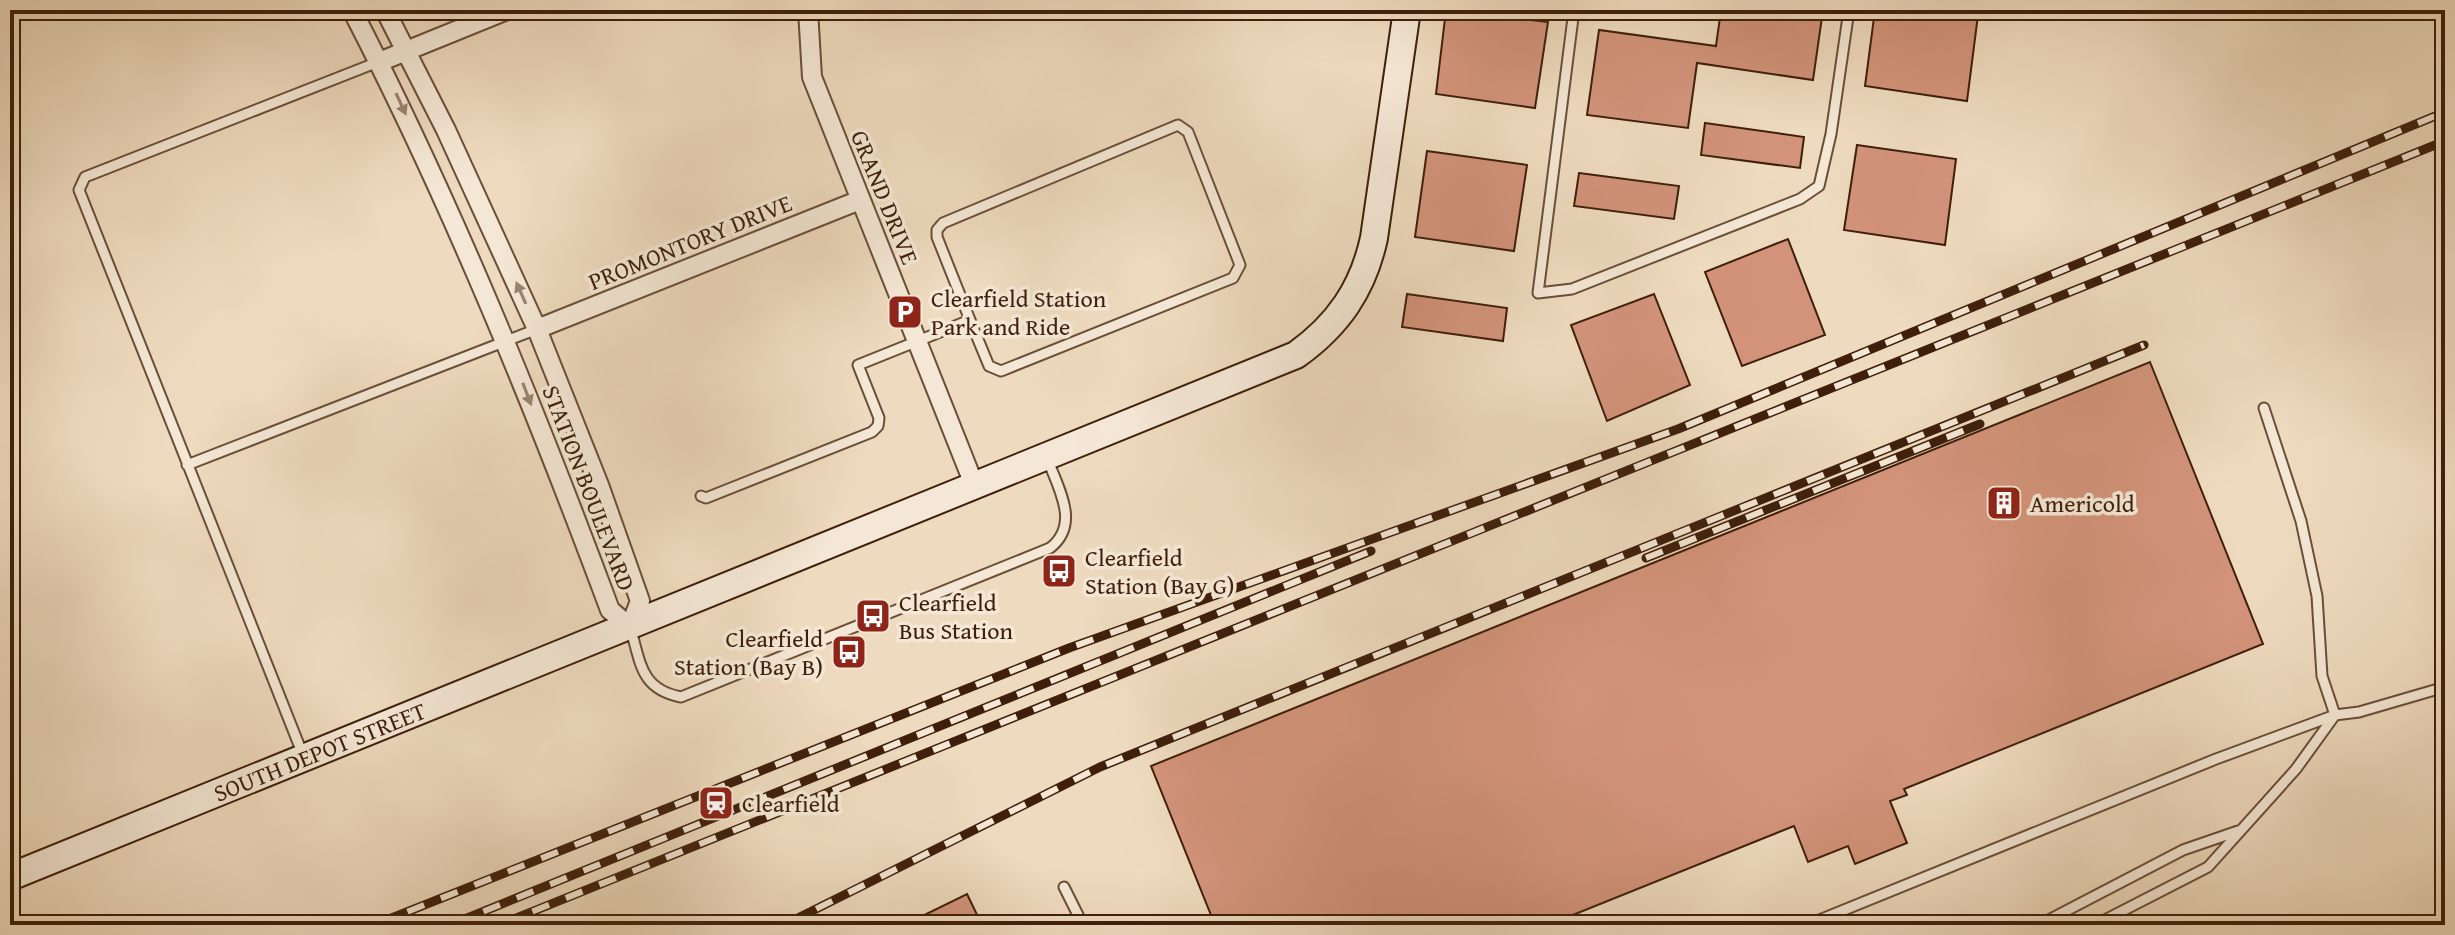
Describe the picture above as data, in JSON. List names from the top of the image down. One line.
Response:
{"streets":{"street":["GRAND DRIVE","PROMONTORY DRIVE","STATION BOULEVARD","SOUTH DEPOT STREET"]},"crossings":[["GRAND DRIVE","PROMONTORY DRIVE"],["GRAND DRIVE","SOUTH DEPOT STREET"],["PROMONTORY DRIVE","STATION BOULEVARD"],["STATION BOULEVARD","SOUTH DEPOT STREET"]],"places":{"parking":["Clearfield Station Park and Ride"],"building":["Americold"],"bus stop":["Clearfield Station (Bay G)","Clearfield Bus Station","Clearfield Station (Bay B)"],"station":["Clearfield"]}}
